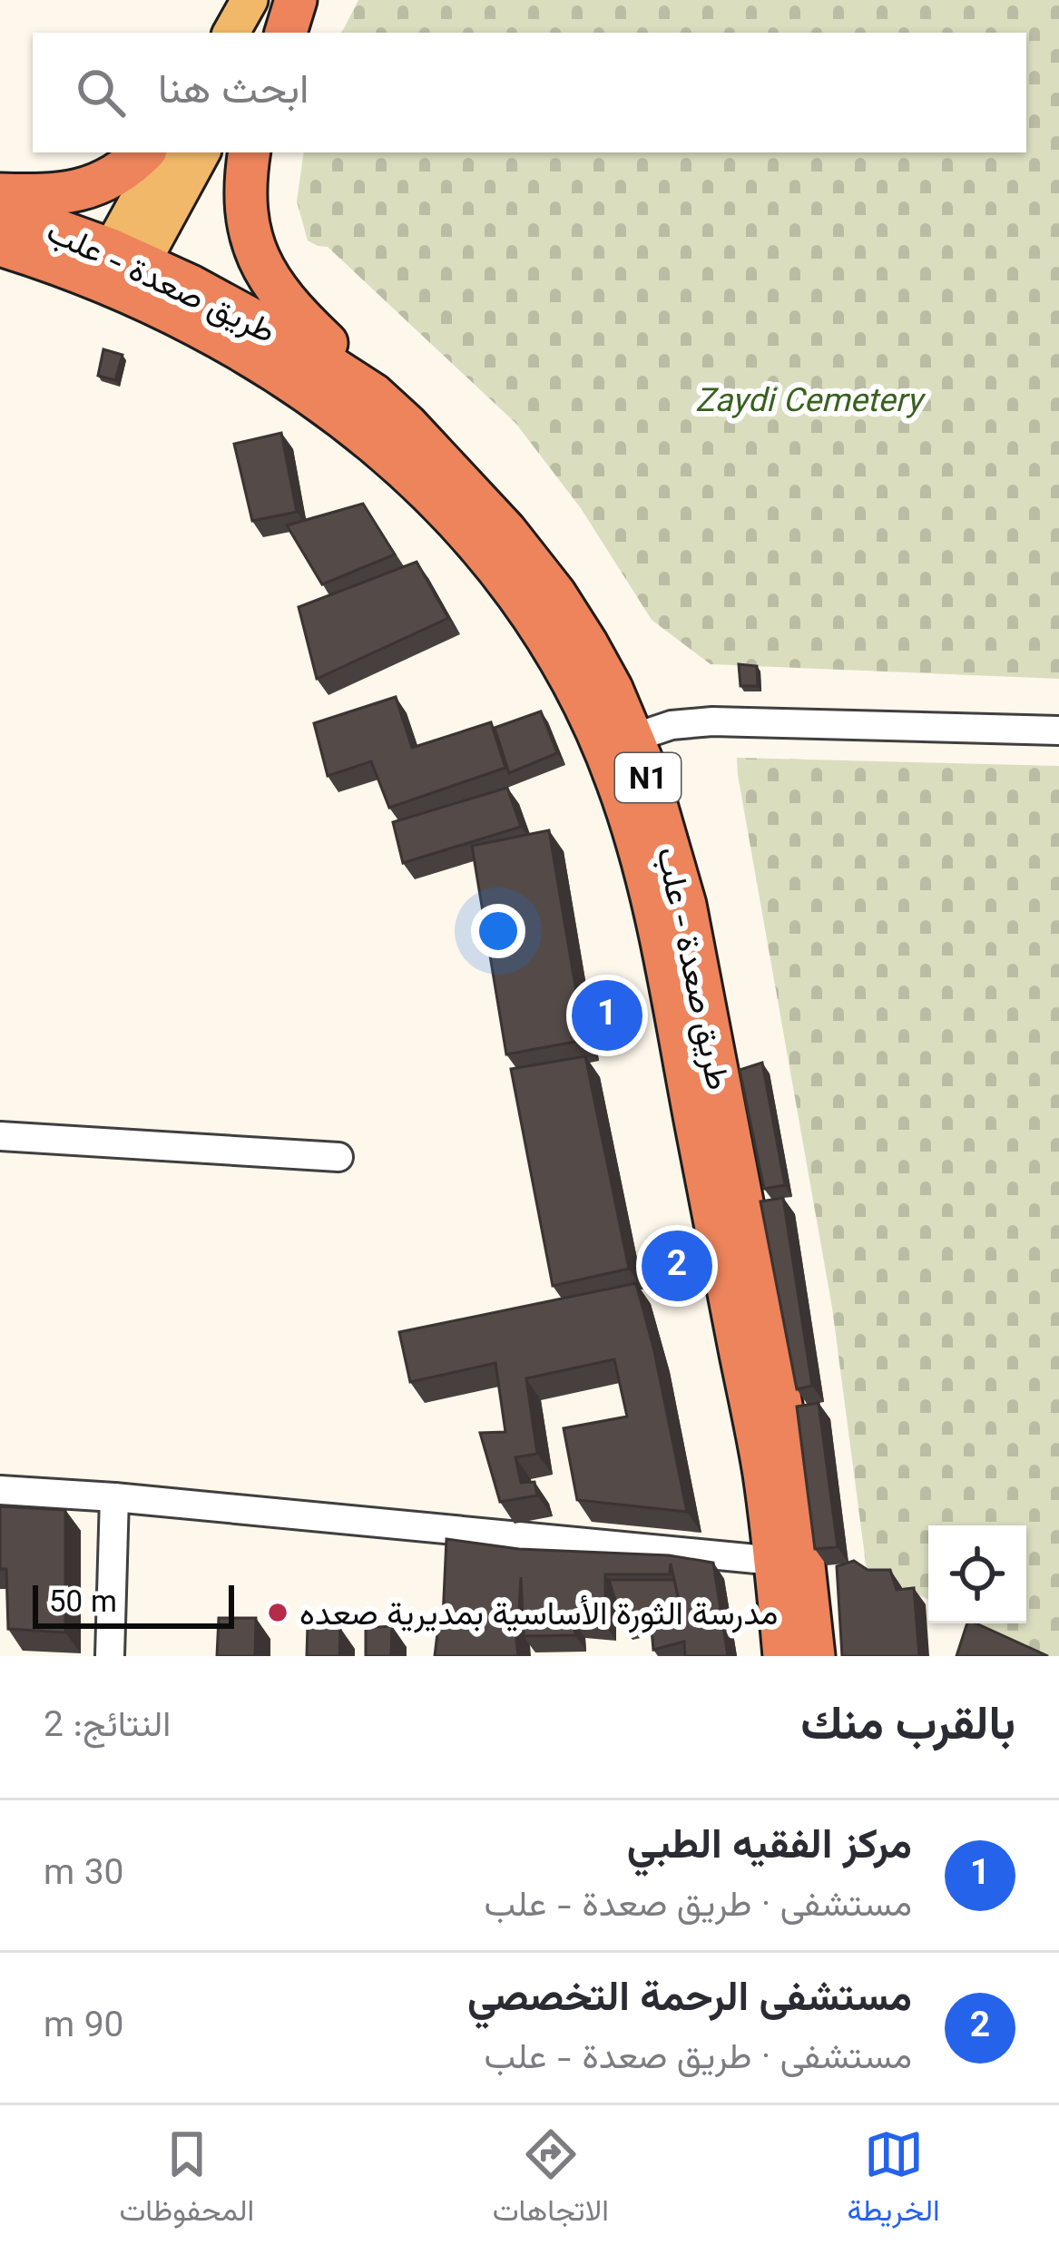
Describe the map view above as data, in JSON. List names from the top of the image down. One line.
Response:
{"streets":{"highway":["طريق صعدة - علب","N1"]},"parks":["Zaydi Cemetery"],"places":["مدرسة الثورة الأساسية بمديرية صعده"],"scale_bar":"50 m","page":{"search":"ابحث هنا","pins":["1","2"],"scale":"50 m","heading":["بالقرب منك","النتائج: 2"],"list":[{"mark":"1","name":"مركز الفقيه الطبي","note":"مستشفى · طريق صعدة - علب","value":"30 m"},{"mark":"2","name":"مستشفى الرحمة التخصصي","note":"مستشفى · طريق صعدة - علب","value":"90 m"}],"nav":["الخريطة","الاتجاهات","المحفوظات"]}}
